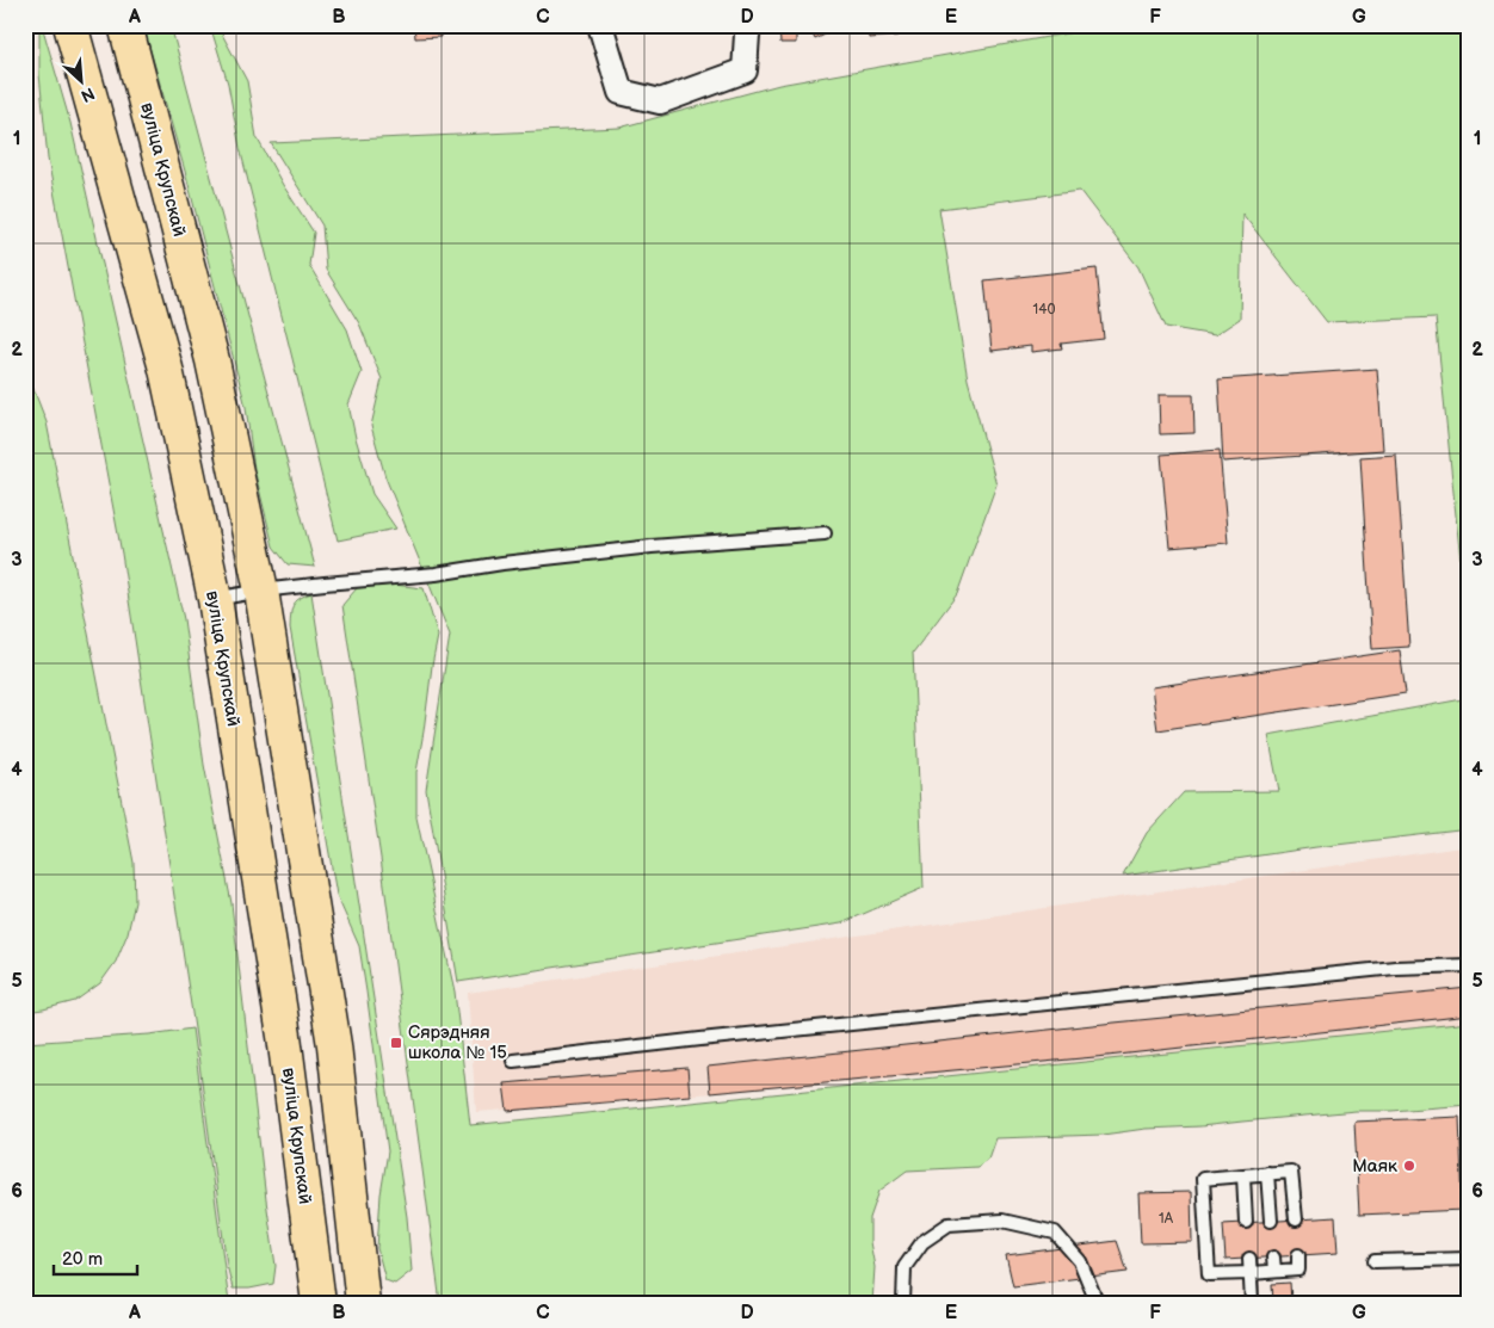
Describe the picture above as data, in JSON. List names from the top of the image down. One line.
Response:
{"streets":{"main road":["вуліца Крупскай"]},"places":{"transit":["Сярэдняя школа № 15"],"other":["Маяк"]},"house_numbers":["140","1А"],"scale_bar":"20 m","north":"bottom right","grid":{"columns":["A","B","C","D","E","F","G"],"rows":["1","2","3","4","5","6"]}}
